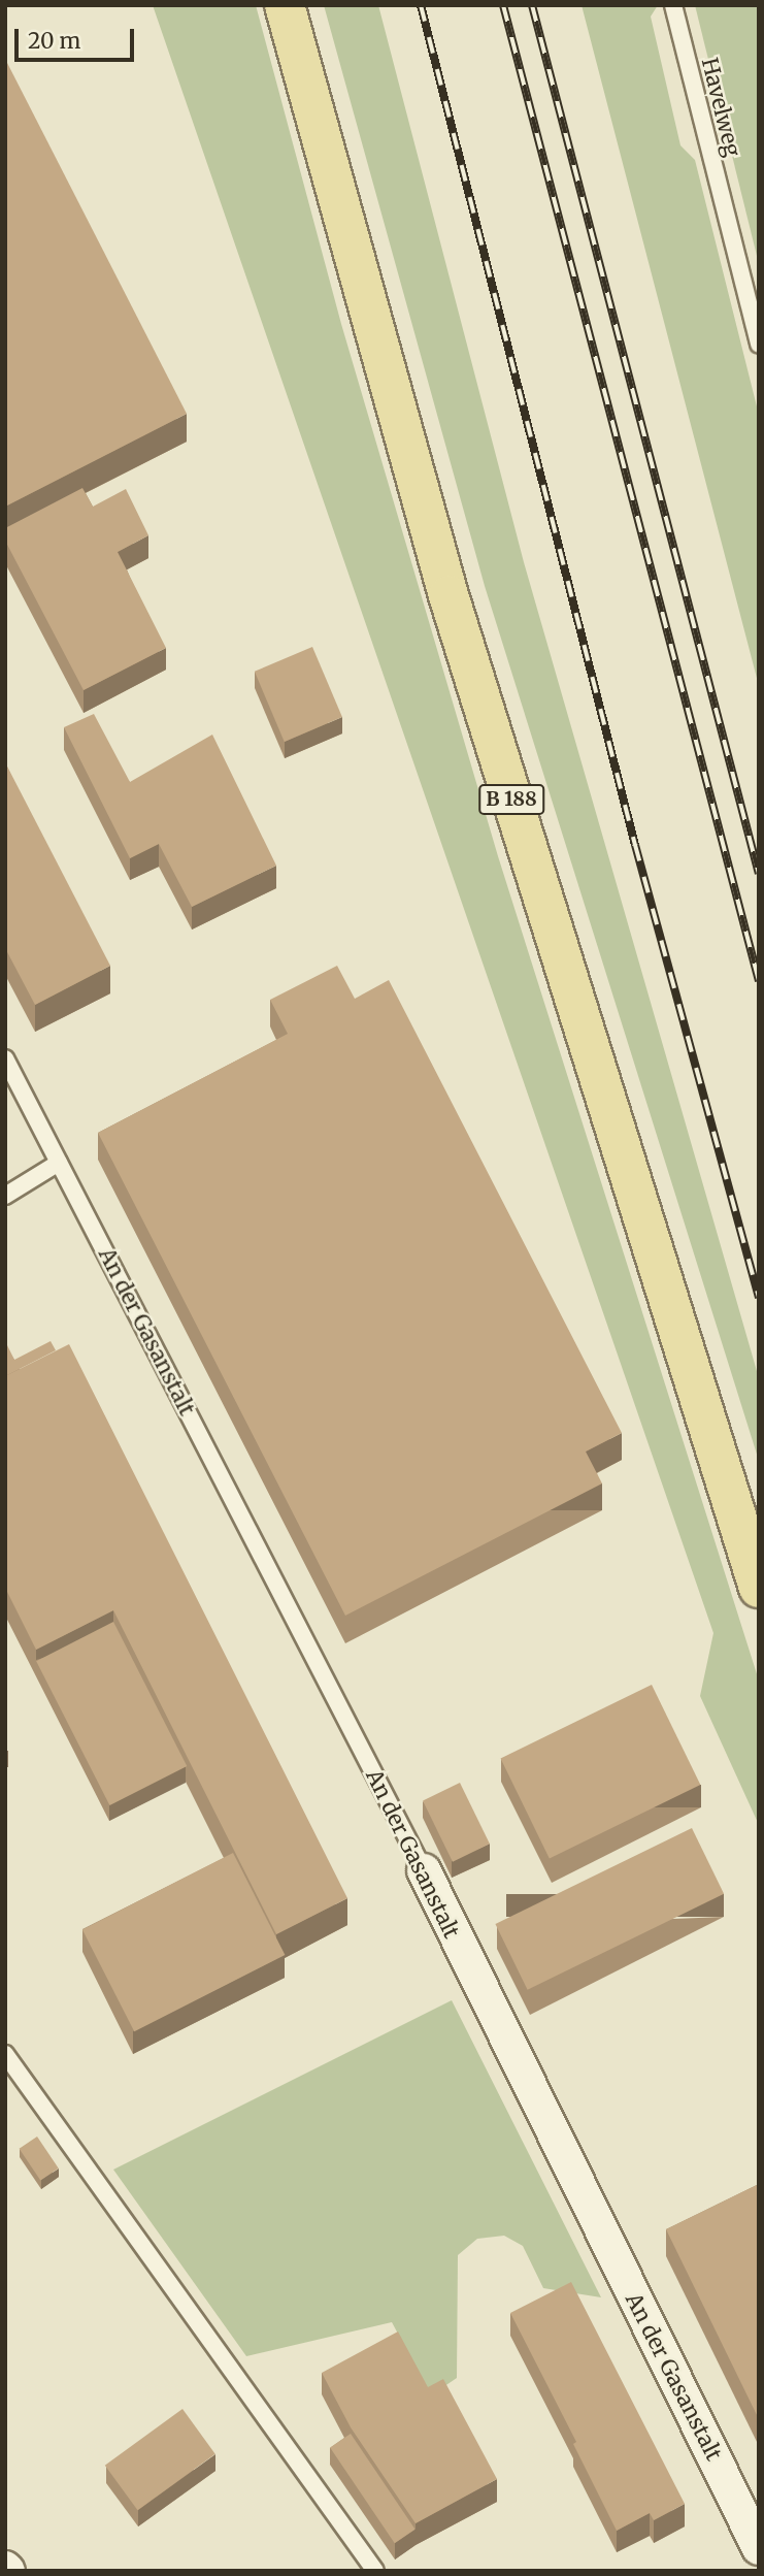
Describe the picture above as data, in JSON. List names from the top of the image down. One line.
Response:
{"streets":{"main road":["B 188"],"street":["An der Gasanstalt"],"lane":["Havelweg"]},"scale_bar":"20 m"}
